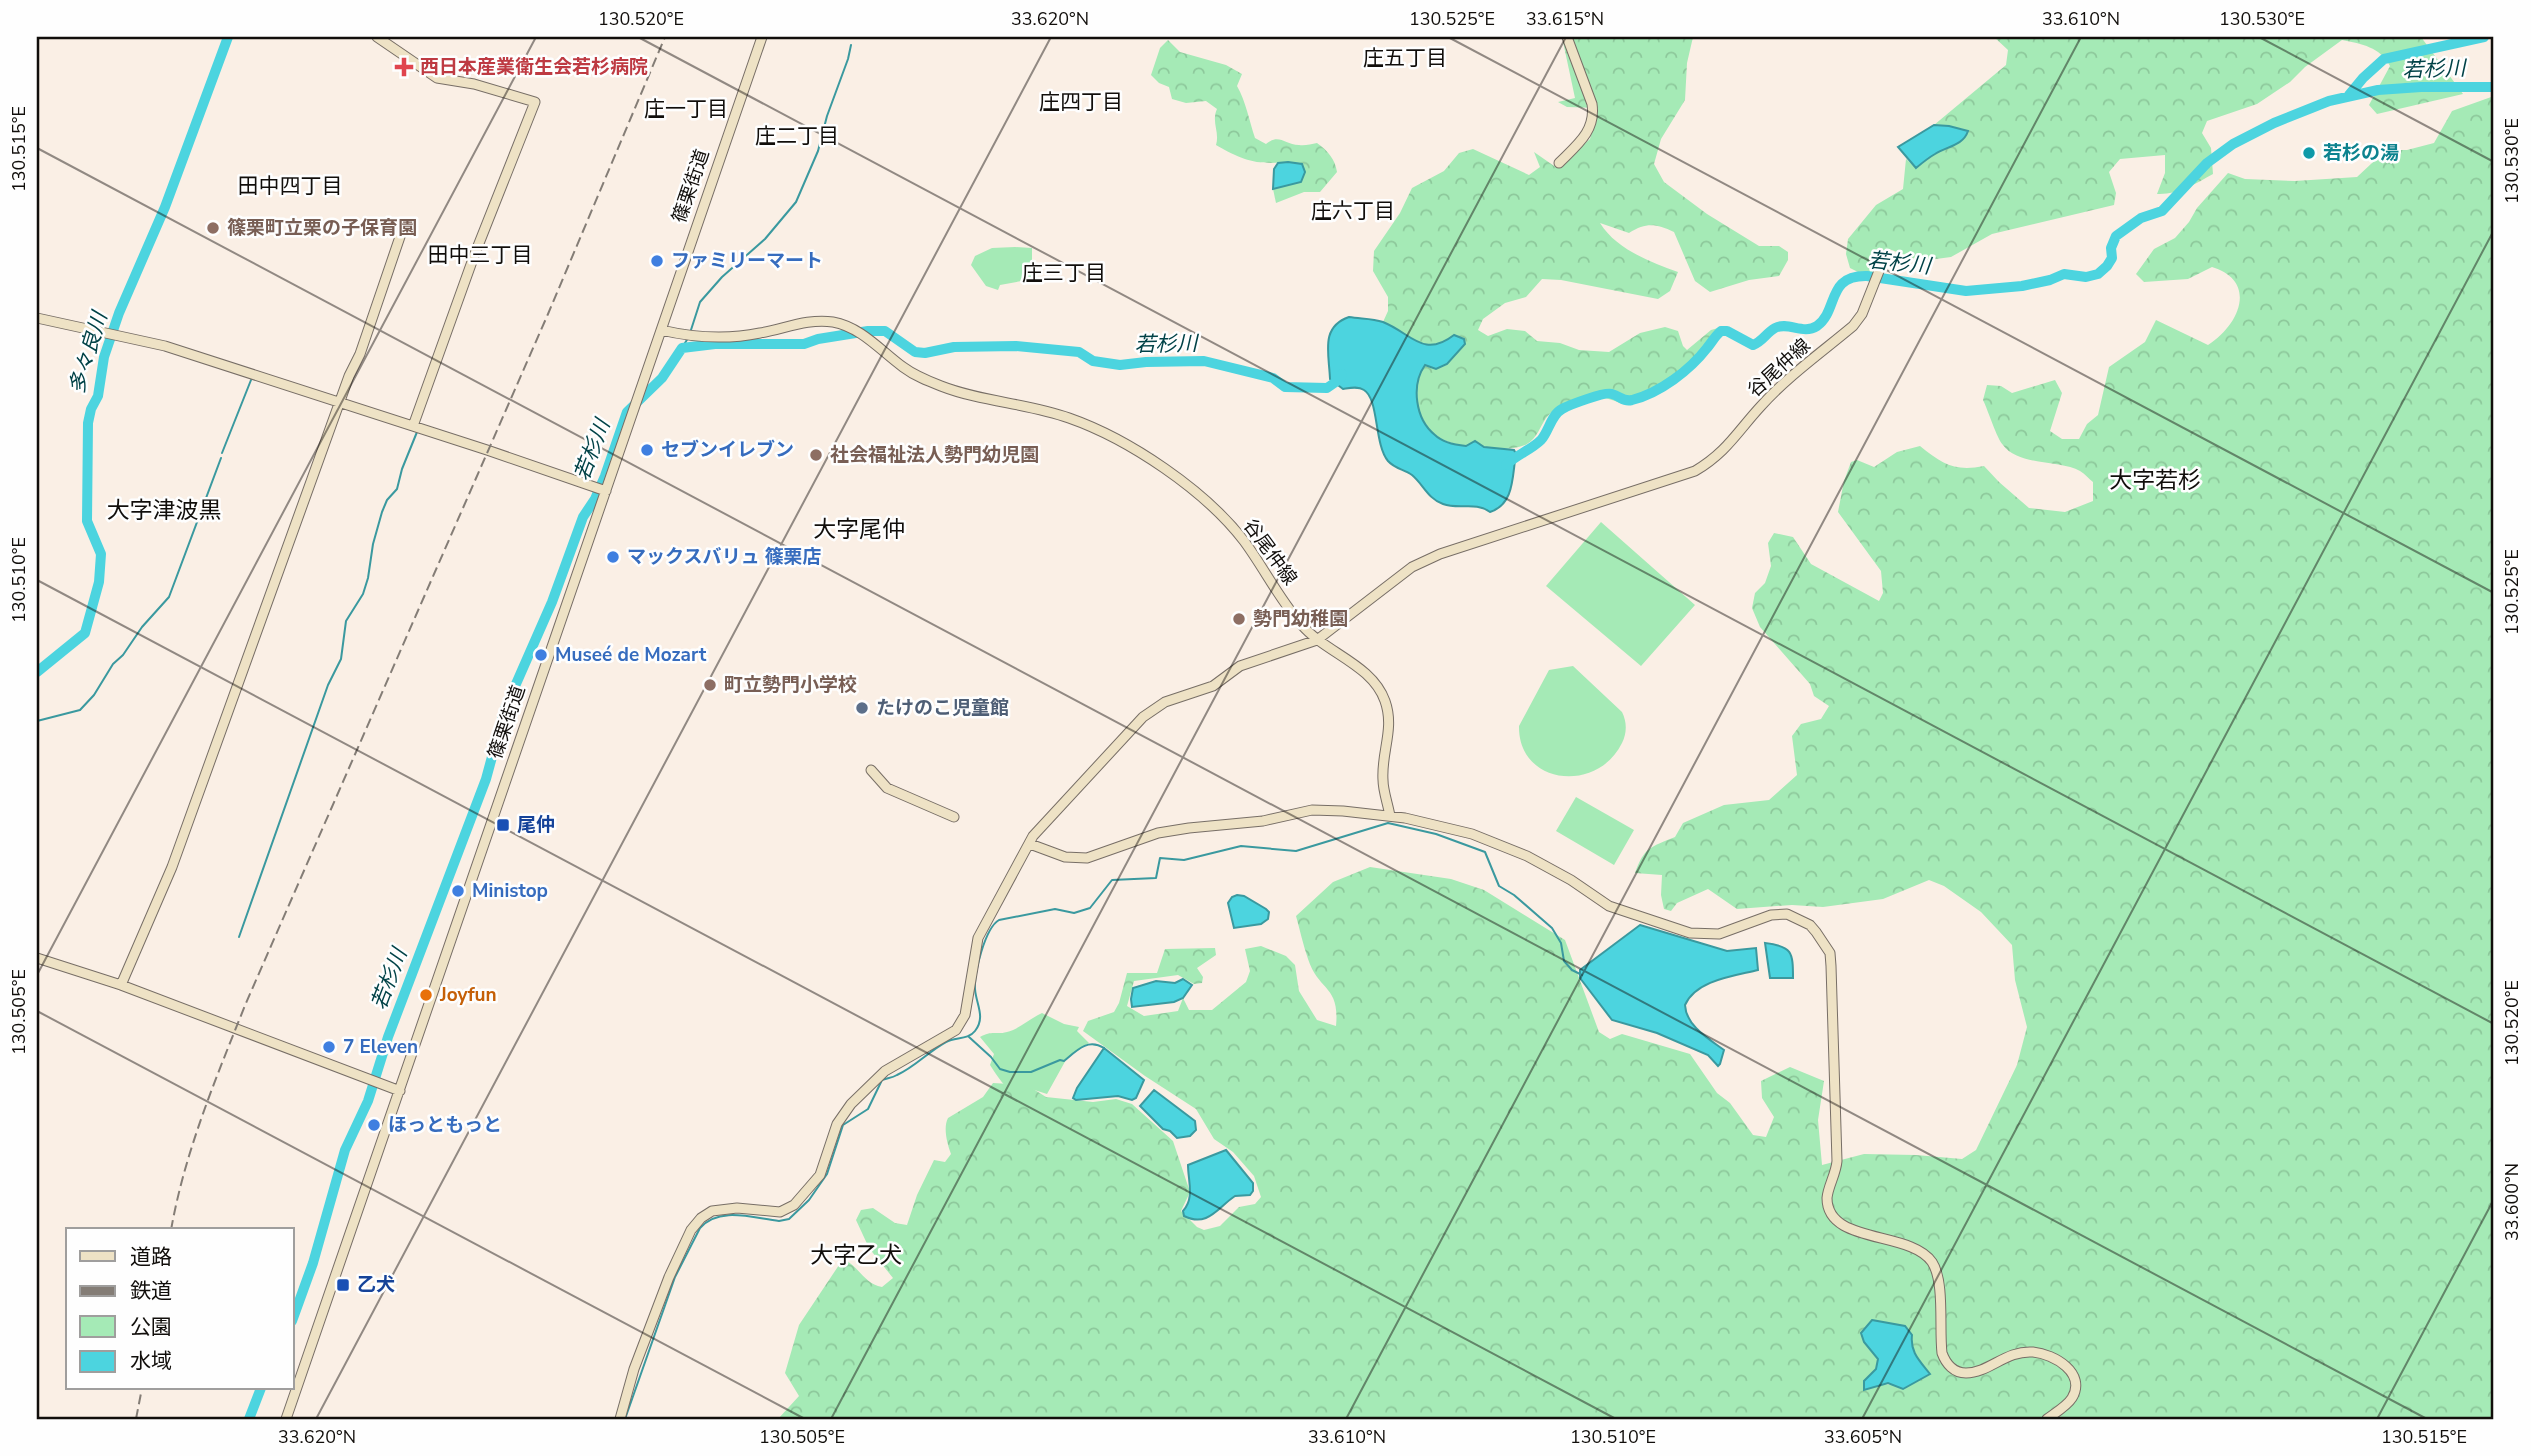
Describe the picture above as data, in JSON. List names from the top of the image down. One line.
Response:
{"streets":{"street":["篠栗街道","谷尾仲線"]},"crossings":[["篠栗街道","谷尾仲線"]],"districts":["庄五丁目","庄四丁目","庄一丁目","庄二丁目","田中四丁目","庄六丁目","田中三丁目","庄三丁目","大字若杉","大字津波黒","大字尾仲","大字乙犬"],"water":["若杉川","多々良川"],"places":{"health":["西日本産業衛生会若杉病院"],"other":["若杉の湯","篠栗町立栗の子保育園","ファミリーマート","セブンイレブン","社会福祉法人勢門幼児園","マックスバリュ 篠栗店","勢門幼稚園","Museé de Mozart","町立勢門小学校","たけのこ児童館","Ministop","Joyfun","7 Eleven","ほっともっと"],"transit":["尾仲","乙犬"]},"legend":["道路","鉄道","公園","水域"],"coordinates":["130.520°E","33.620°N","130.525°E","33.615°N","33.610°N","130.530°E","130.515°E","130.510°E","130.505°E","33.600°N","33.605°N"]}
